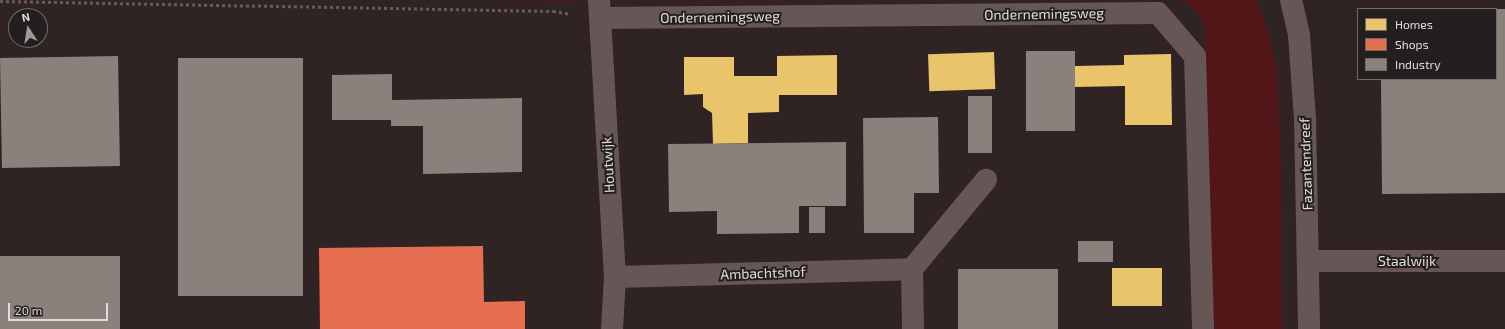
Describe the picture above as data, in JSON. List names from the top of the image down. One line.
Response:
{"streets":{"street":["Ondernemingsweg","Fazantendreef","Houtwijk","Staalwijk","Ambachtshof"]},"crossings":[["Ondernemingsweg","Houtwijk"],["Fazantendreef","Staalwijk"],["Houtwijk","Ambachtshof"]],"legend":["Homes","Shops","Industry"],"scale_bar":"20 m","north":"top"}
